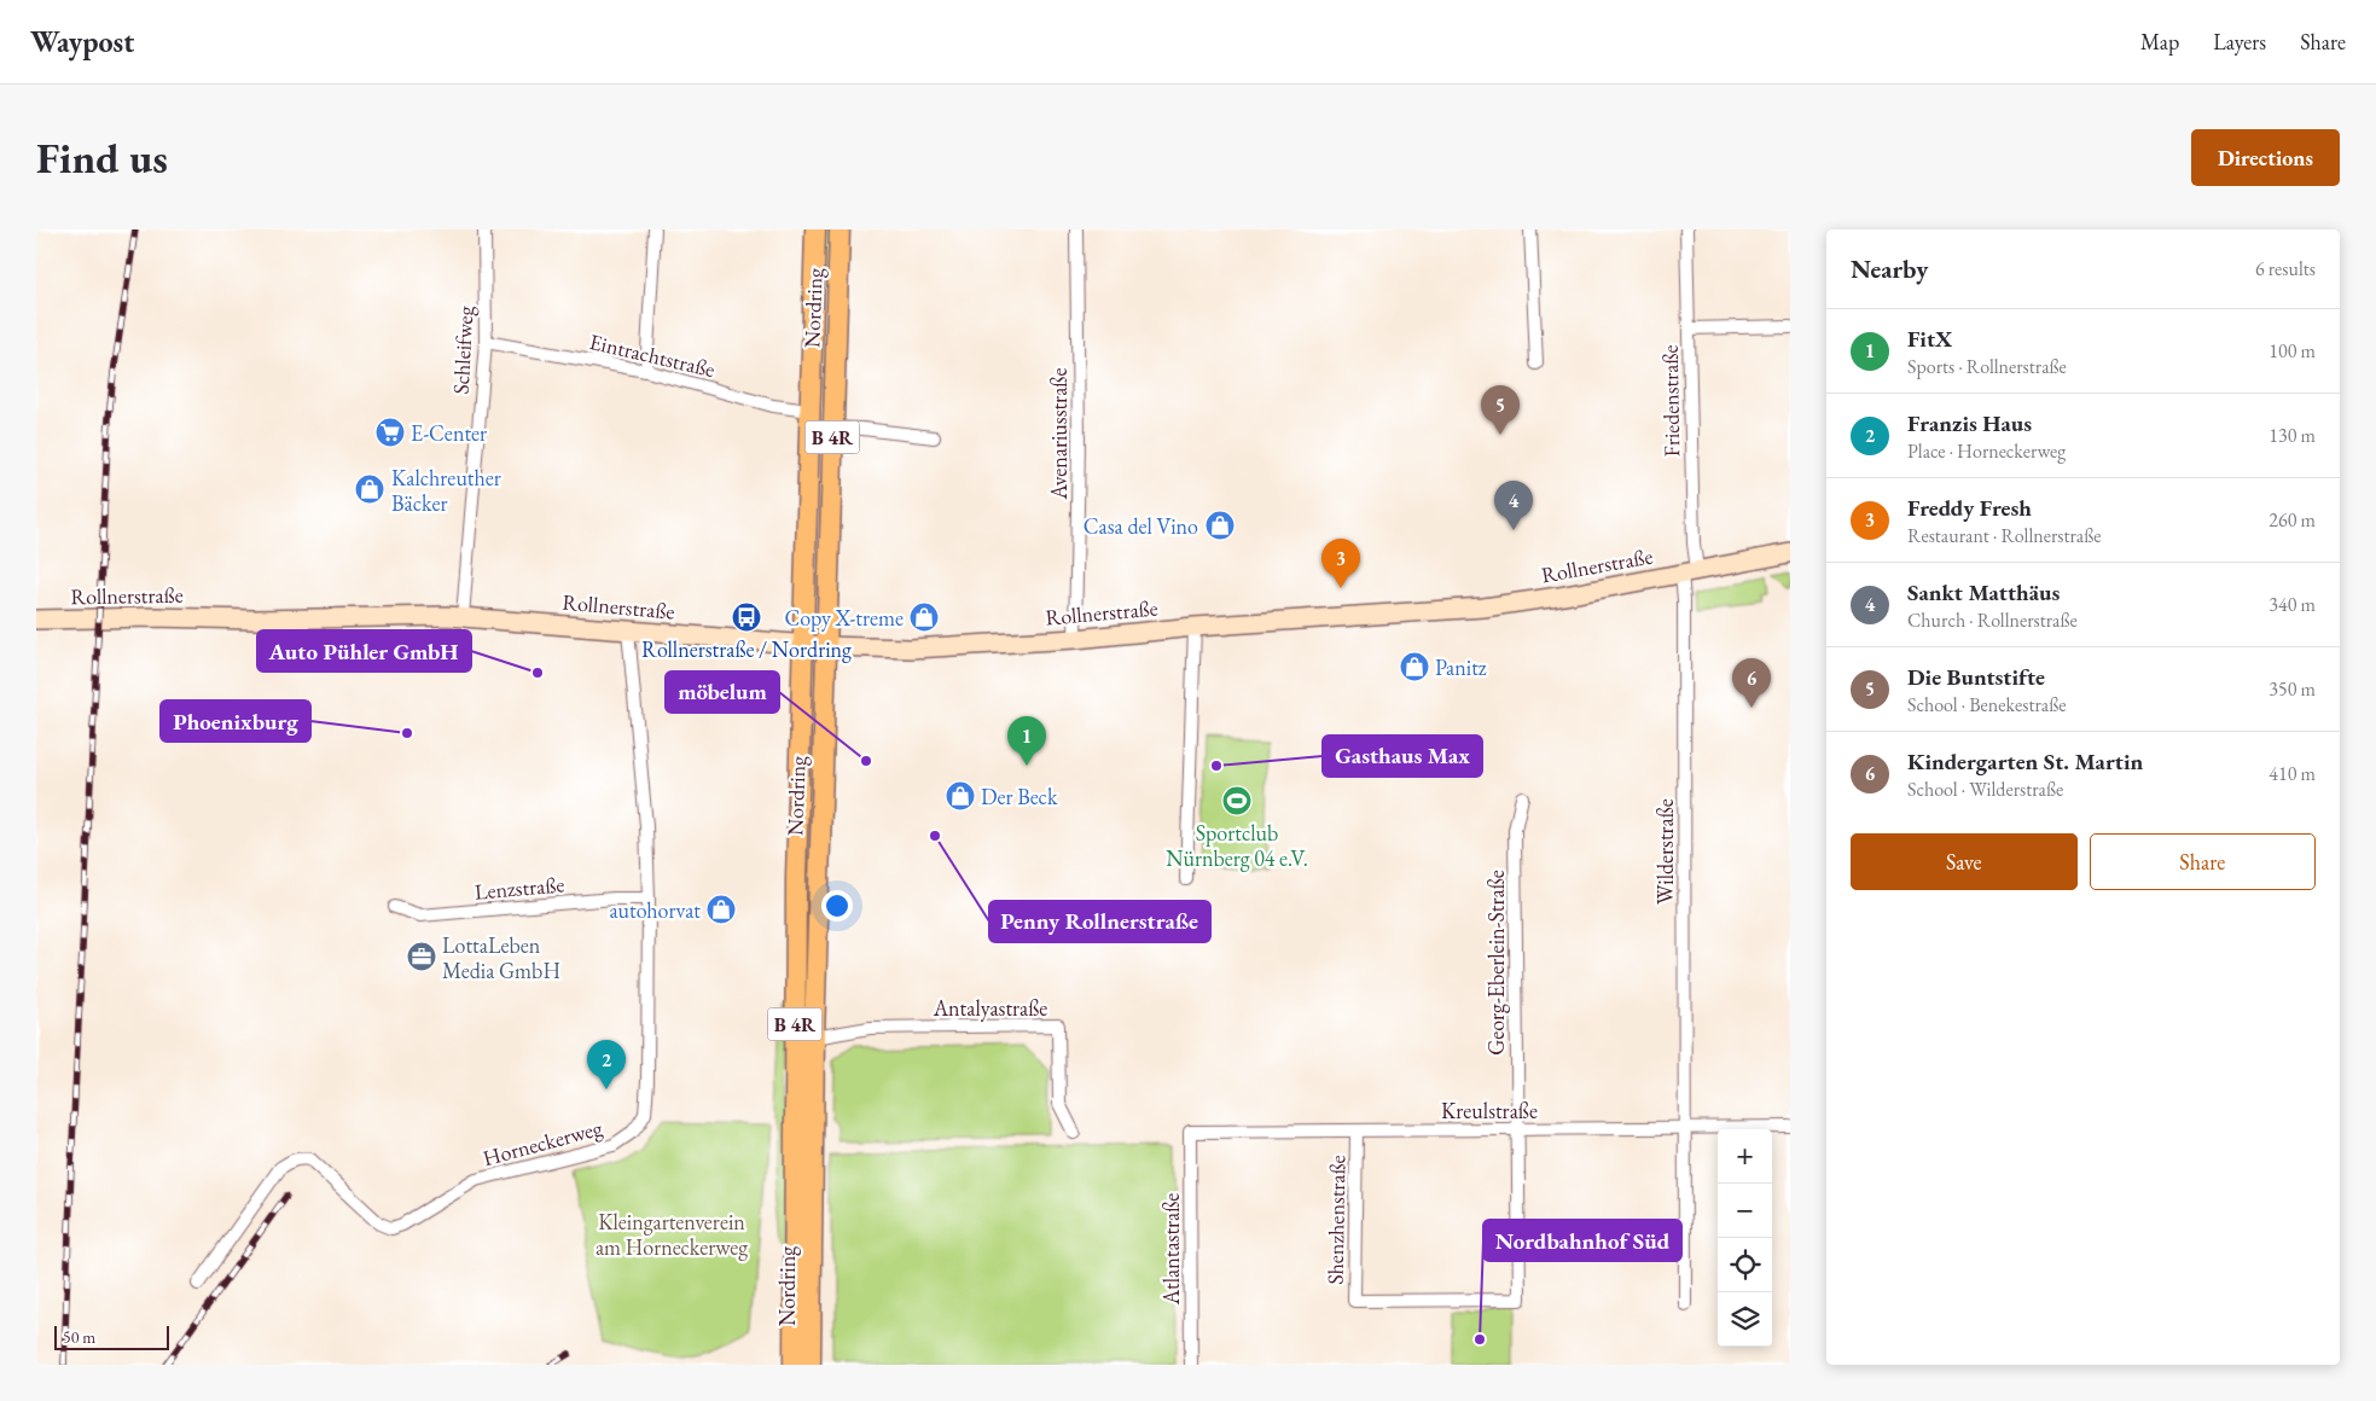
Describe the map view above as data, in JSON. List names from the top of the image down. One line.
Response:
{"streets":{"main road":["Nordring","B 4R"],"street":["Schleifweg","Eintrachtstraße","Friedenstraße","Avenariusstraße","Rollnerstraße","Wilderstraße","Lenzstraße","Georg-Eberlein-Straße","Antalyastraße","Kreulstraße","Horneckerweg","Shenzhenstraße","Atlantastraße"]},"crossings":[["Nordring","Eintrachtstraße"],["Nordring","Rollnerstraße"],["Nordring","Antalyastraße"],["Schleifweg","Eintrachtstraße"],["Schleifweg","Rollnerstraße"],["Friedenstraße","Rollnerstraße"],["Friedenstraße","Wilderstraße"],["Avenariusstraße","Rollnerstraße"],["Rollnerstraße","Wilderstraße"],["Rollnerstraße","Horneckerweg"],["Wilderstraße","Kreulstraße"],["Lenzstraße","Horneckerweg"],["Georg-Eberlein-Straße","Kreulstraße"],["Georg-Eberlein-Straße","Shenzhenstraße"],["Kreulstraße","Shenzhenstraße"],["Kreulstraße","Atlantastraße"]],"parks":["Kleingartenverein am Horneckerweg"],"places":{"supermarket":["E-Center"],"shop":["Kalchreuther Bäcker","Casa del Vino","Copy X-treme","Panitz","Der Beck","autohorvat"],"bus stop":["Rollnerstraße / Nordring"],"other":["Auto Pühler GmbH","Phoenixburg","möbelum","Gasthaus Max","Penny Rollnerstraße","Nordbahnhof Süd"],"sports":["Sportclub Nürnberg 04 e.V."],"office":["LottaLeben Media GmbH"]},"scale_bar":"50 m","page":{"header":"Waypost","nav":["Map","Layers","Share"],"buttons":["Directions",["Save","Share"]],"title":"Find us","heading":["Nearby","6 results"],"list":[{"mark":"1","name":"FitX","note":"Sports · Rollnerstraße","value":"100 m"},{"mark":"2","name":"Franzis Haus","note":"Place · Horneckerweg","value":"130 m"},{"mark":"3","name":"Freddy Fresh","note":"Restaurant · Rollnerstraße","value":"260 m"},{"mark":"4","name":"Sankt Matthäus","note":"Church · Rollnerstraße","value":"340 m"},{"mark":"5","name":"Die Buntstifte","note":"School · Benekestraße","value":"350 m"},{"mark":"6","name":"Kindergarten St. Martin","note":"School · Wilderstraße","value":"410 m"}],"pins":["5","4","3","6","1","2"],"map_buttons":["+","−"],"scale":"50 m"}}
